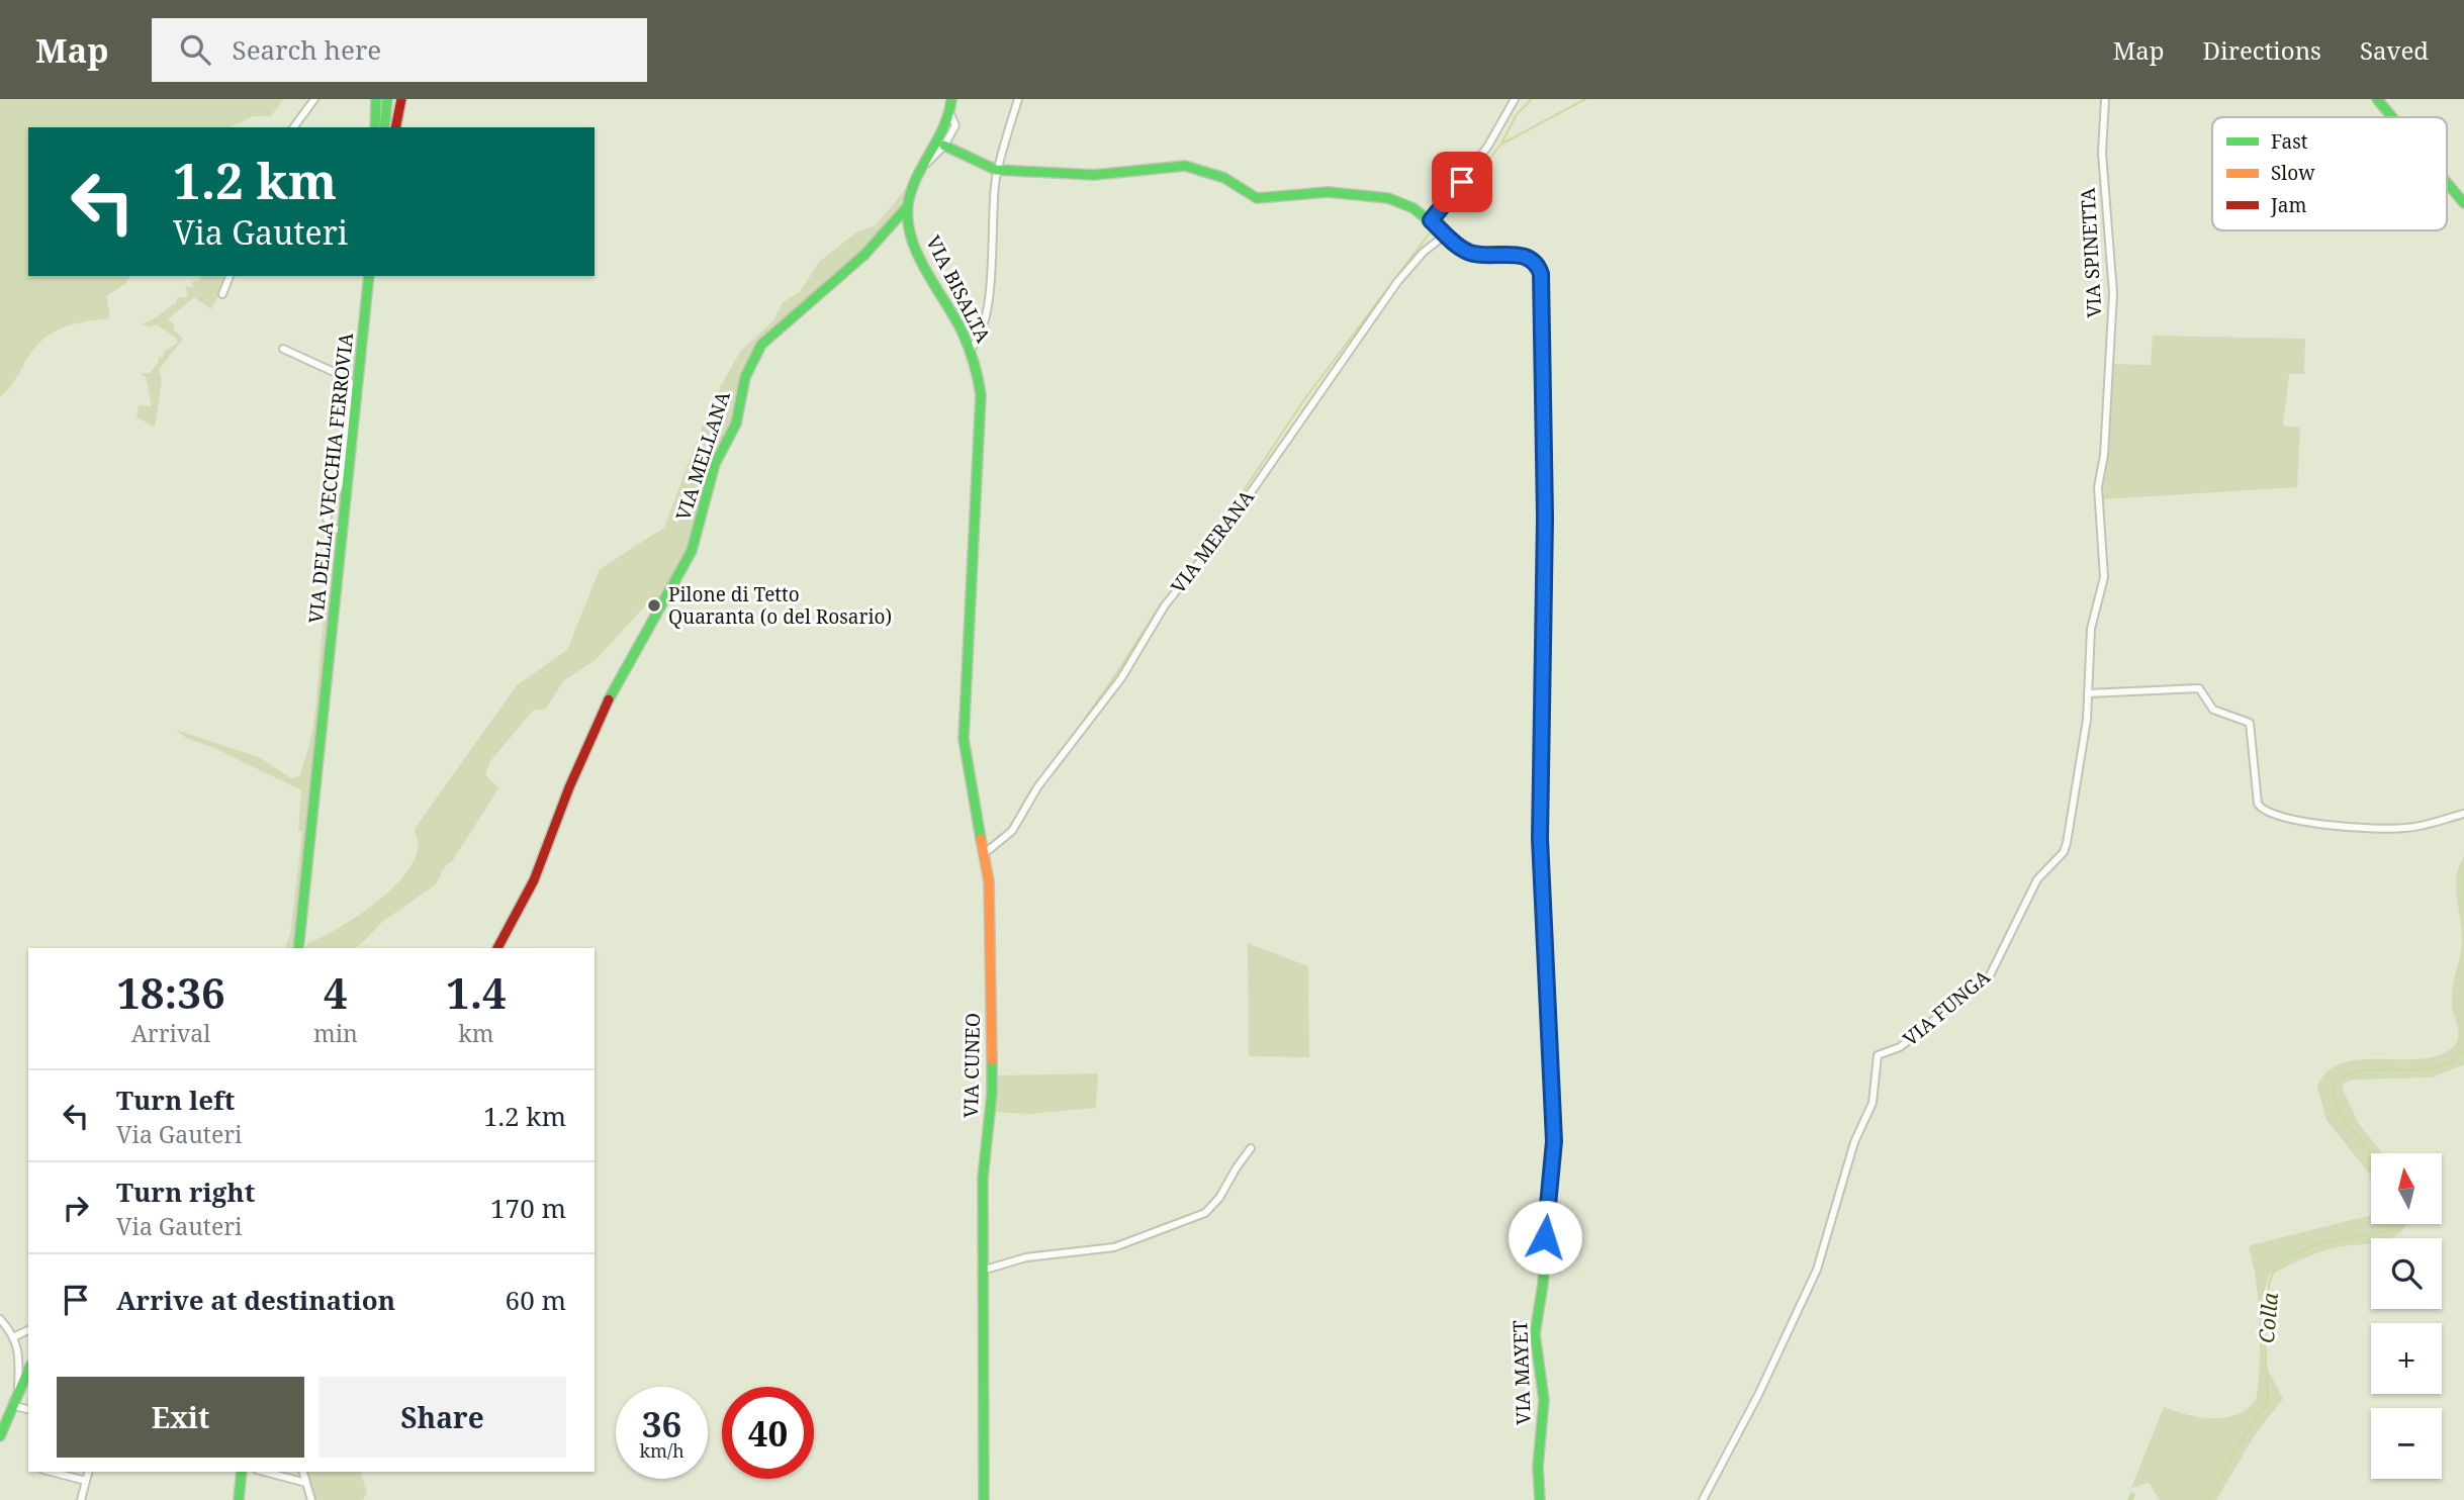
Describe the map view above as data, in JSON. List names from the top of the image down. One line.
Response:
{"streets":{"street":["VIA SPINETTA","VIA BISALTA","VIA MELLANA","VIA DELLA VECCHIA FERROVIA","VIA MERANA","VIA FUNGA","VIA CUNEO","VIA MAYET"]},"crossings":[["VIA SPINETTA","VIA FUNGA"],["VIA BISALTA","VIA MELLANA"],["VIA BISALTA","VIA CUNEO"],["VIA MERANA","VIA CUNEO"],["VIA MERANA","VIA MAYET"]],"water":["Colla"],"places":["Pilone di Tetto Quaranta (o del Rosario)"],"legend":["Fast","Slow","Jam"],"north":"top","page":{"header":"Map","search":"Search here","nav":["Map","Directions","Saved"],"turn":["1.2 km","Via Gauteri"],"eta":["18:36","Arrival","4","min","1.4","km"],"list":[{"name":"Turn left","note":"Via Gauteri","value":"1.2 km"},{"name":"Turn right","note":"Via Gauteri","value":"170 m"},{"name":"Arrive at destination","value":"60 m"}],"map_buttons":["+","−"],"buttons":["Exit","Share"],"speed":"36 km/h","limit":"40"}}
